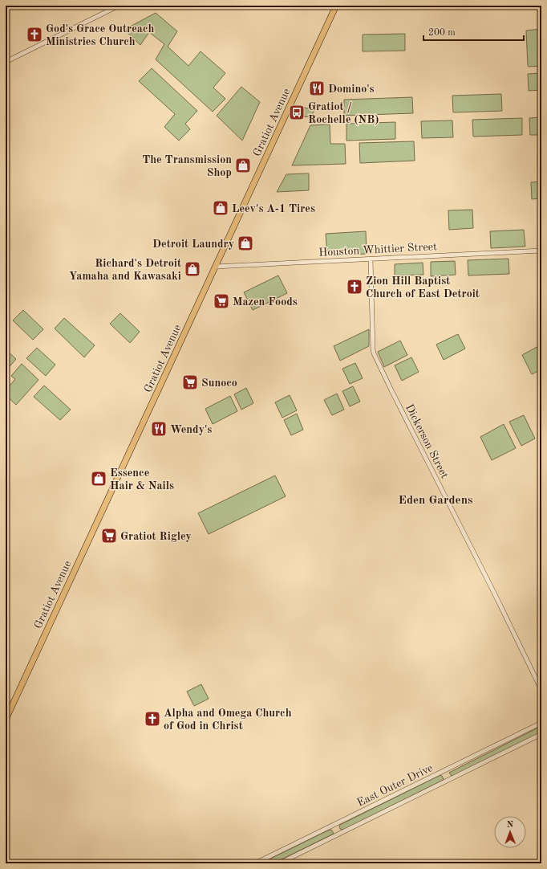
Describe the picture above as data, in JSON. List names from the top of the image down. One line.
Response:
{"streets":{"main road":["Gratiot Avenue"],"street":["Houston Whittier Street","Dickerson Street","East Outer Drive"]},"crossings":[["Gratiot Avenue","Houston Whittier Street"],["Houston Whittier Street","Dickerson Street"]],"districts":["Eden Gardens"],"places":{"church":["God's Grace Outreach Ministries Church","Zion Hill Baptist Church of East Detroit","Alpha and Omega Church of God in Christ"],"restaurant":["Domino's","Wendy's"],"bus stop":["Gratiot / Rochelle (NB)"],"shop":["The Transmission Shop","Leev's A-1 Tires","Detroit Laundry","Richard's Detroit Yamaha and Kawasaki","Essence Hair & Nails"],"supermarket":["Mazen Foods","Sunoco","Gratiot Rigley"]},"scale_bar":"200 m","north":"top"}
